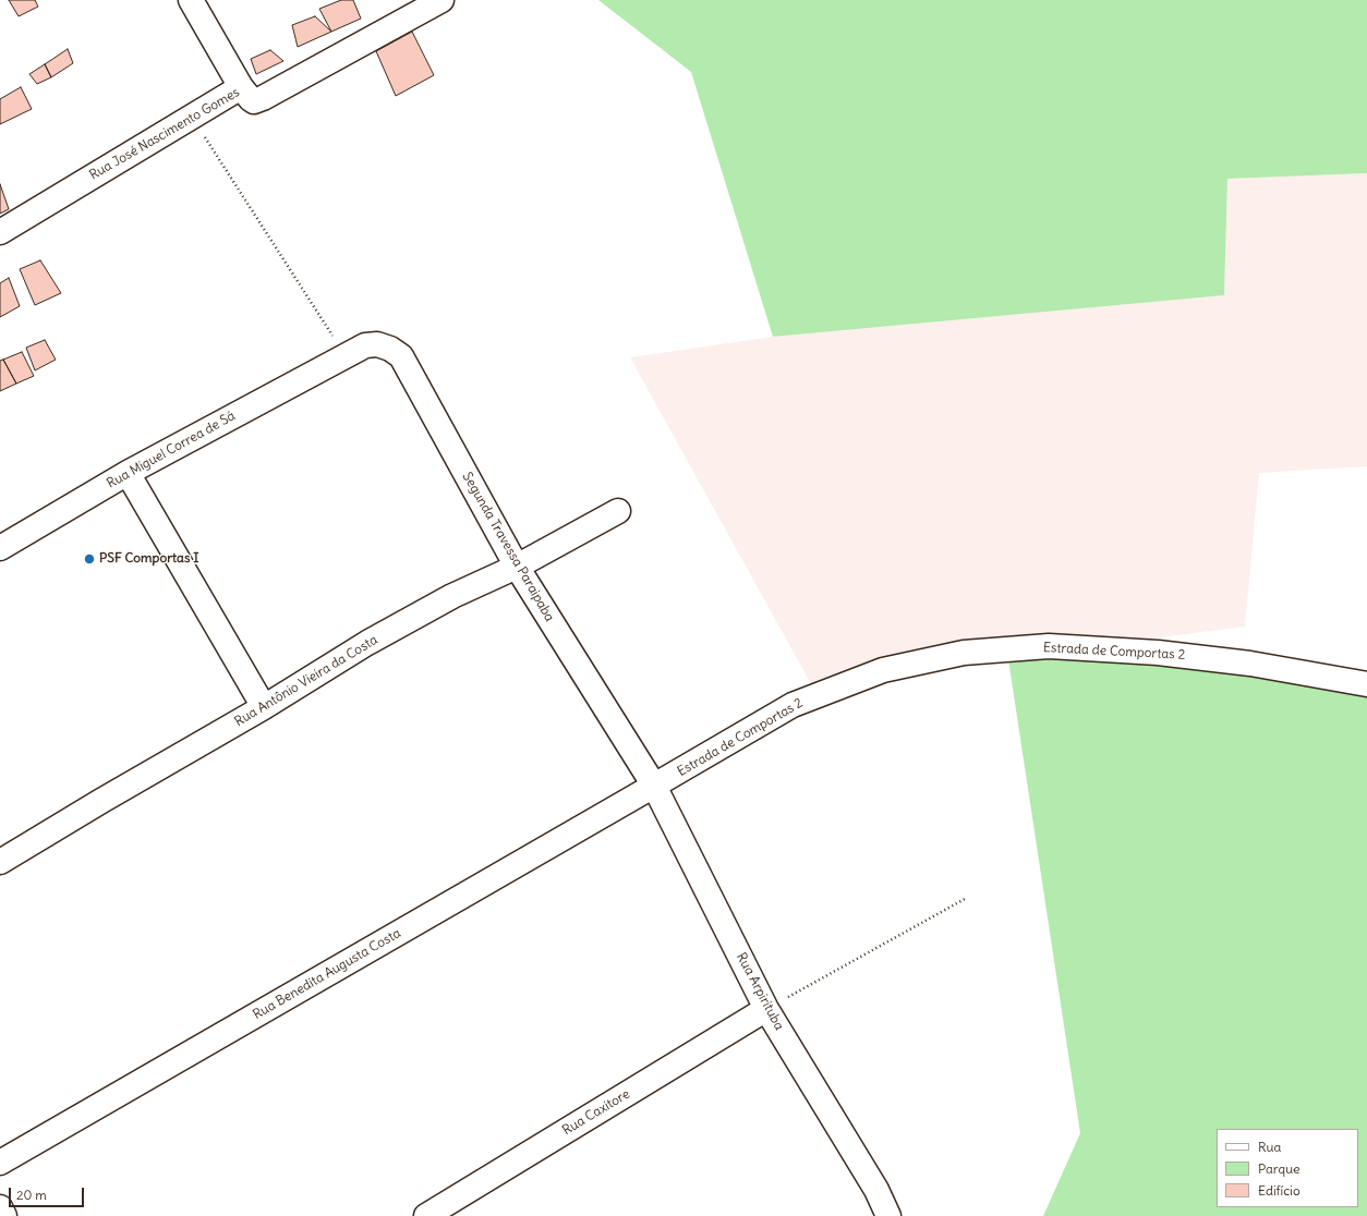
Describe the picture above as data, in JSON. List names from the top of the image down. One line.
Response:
{"streets":{"street":["Rua José Nascimento Gomes","Rua Miguel Correa de Sá","Segunda Travessa Paraipaba","Estrada de Comportas 2","Rua Antônio Vieira da Costa","Rua Benedita Augusta Costa","Rua Arpirituba","Rua Caxitore"]},"crossings":[["Rua Miguel Correa de Sá","Segunda Travessa Paraipaba"],["Segunda Travessa Paraipaba","Estrada de Comportas 2"],["Segunda Travessa Paraipaba","Rua Antônio Vieira da Costa"],["Segunda Travessa Paraipaba","Rua Benedita Augusta Costa"],["Segunda Travessa Paraipaba","Rua Arpirituba"],["Estrada de Comportas 2","Rua Benedita Augusta Costa"],["Estrada de Comportas 2","Rua Arpirituba"],["Rua Benedita Augusta Costa","Rua Arpirituba"],["Rua Arpirituba","Rua Caxitore"]],"places":["PSF Comportas I"],"legend":["Rua","Parque","Edifício"],"scale_bar":"20 m"}
